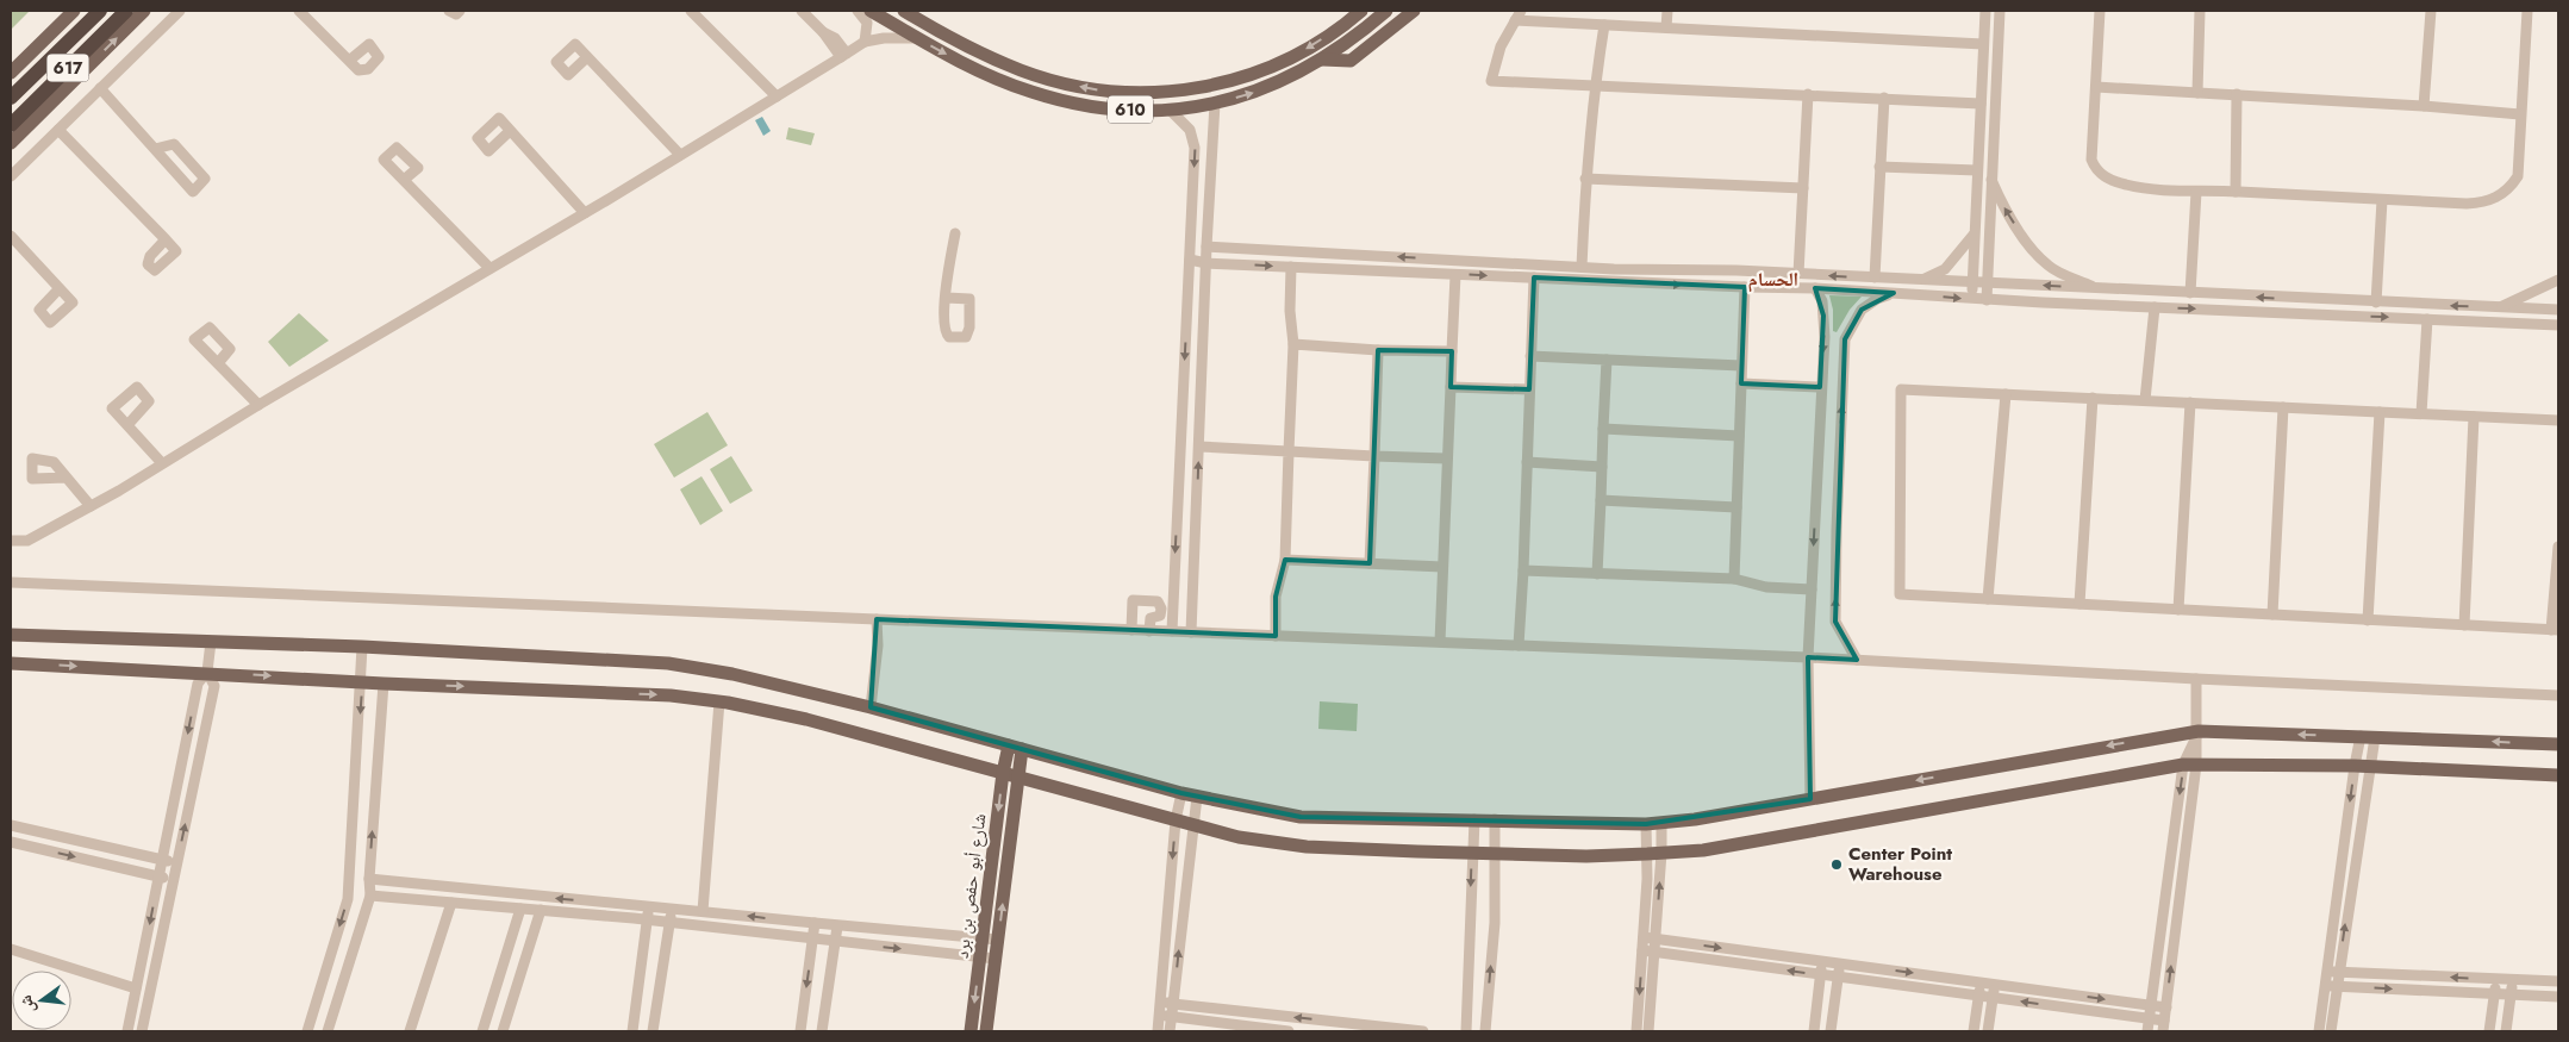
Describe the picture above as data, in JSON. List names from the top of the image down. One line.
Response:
{"streets":{"highway":["617"],"main road":["610","شارع أبو حفص بن برد"]},"districts":["الحسام"],"places":["Center Point Warehouse"],"north":"left"}
